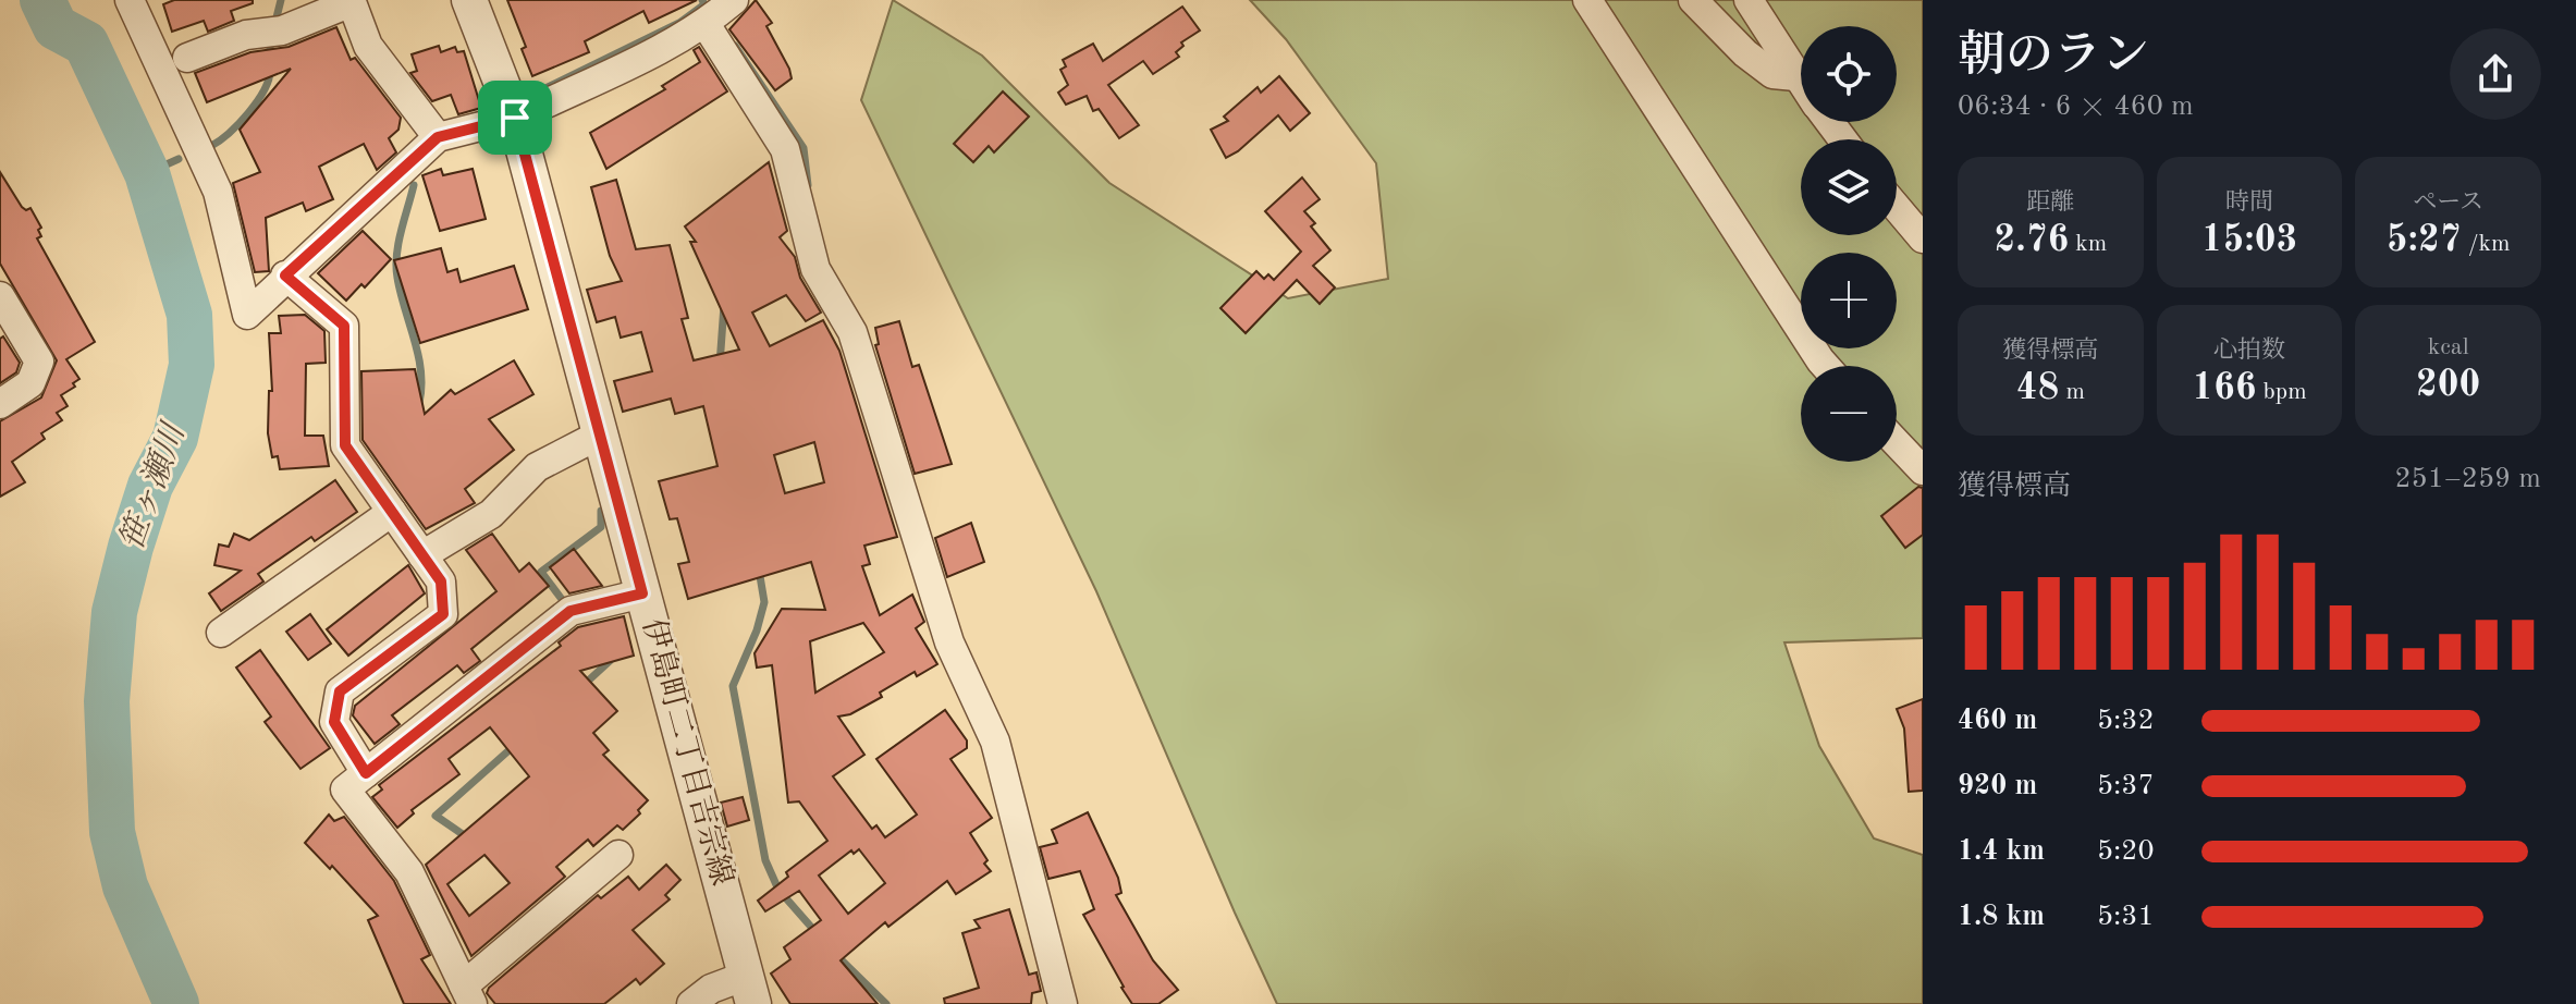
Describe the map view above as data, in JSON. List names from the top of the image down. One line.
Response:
{"streets":{"street":["伊島町二丁目吉宗線"]},"water":["笹ヶ瀬川"],"page":{"heading":["朝のラン","06:34 · 6 × 460 m"],"map_buttons":["+","−"],"stats":[["距離","2.76 km"],["時間","15:03"],["ペース","5:27 /km"],["獲得標高","48 m"],["心拍数","166 bpm"],["kcal","200"]],"chart":["獲得標高","251–259 m"],"list":[{"name":"460 m","note":"5:32"},{"name":"920 m","note":"5:37"},{"name":"1.4 km","note":"5:20"},{"name":"1.8 km","note":"5:31"}]}}
